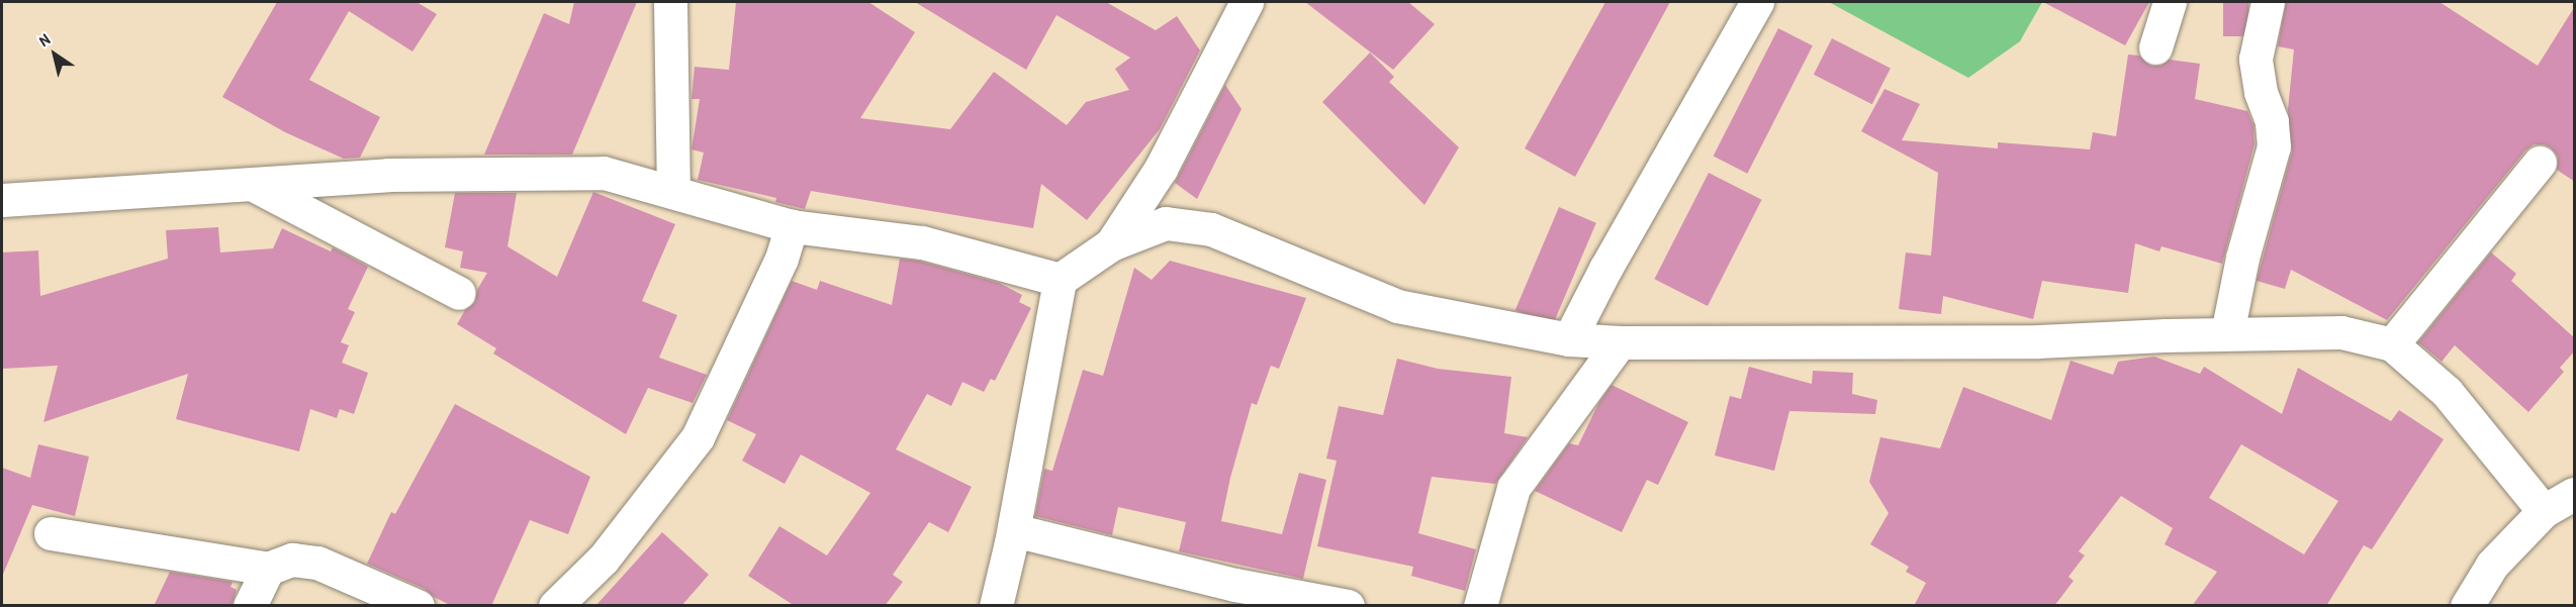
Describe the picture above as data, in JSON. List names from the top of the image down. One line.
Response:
{"north":"top left"}
